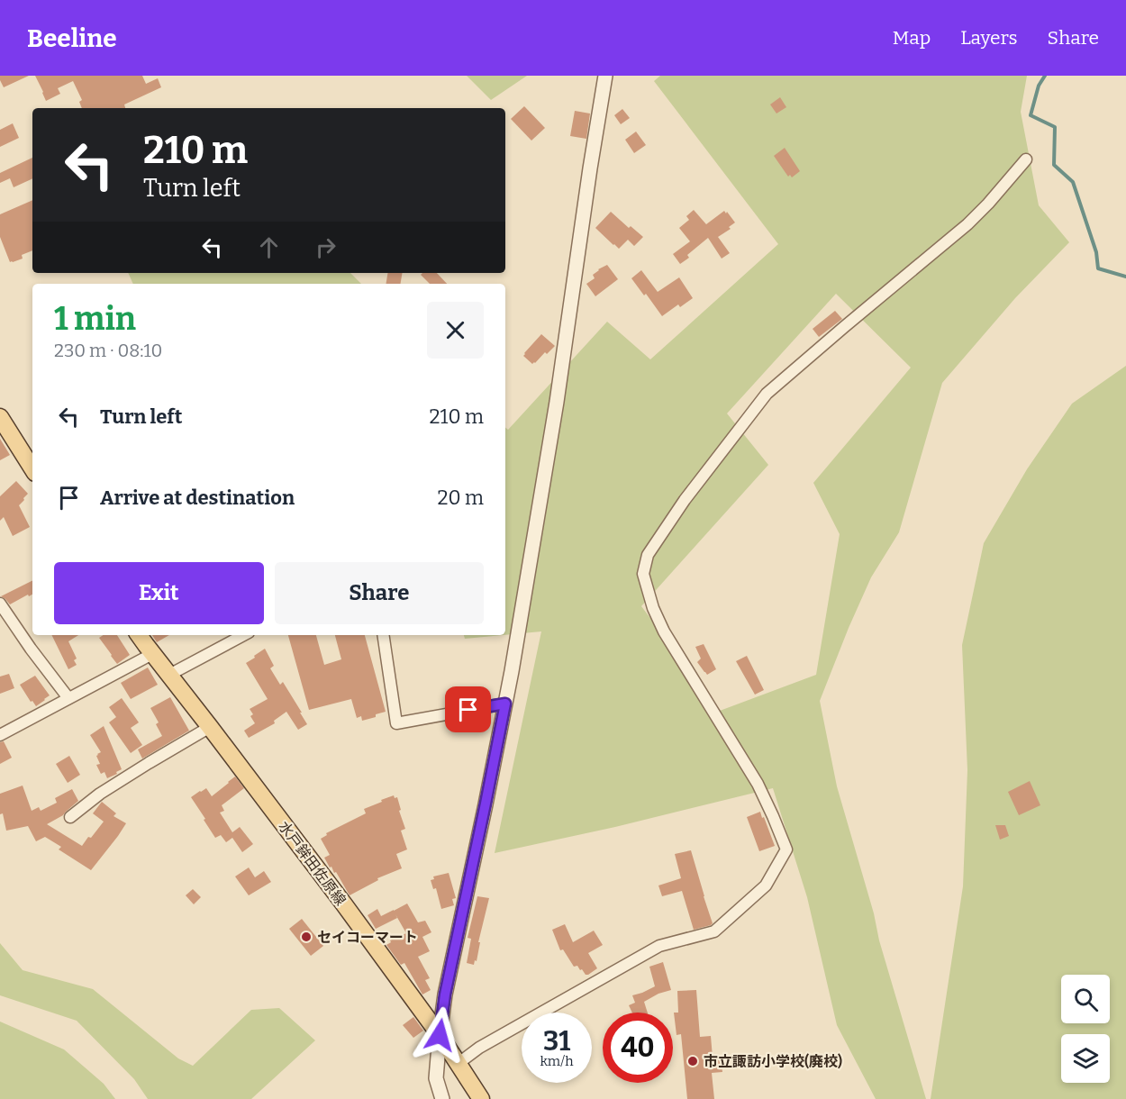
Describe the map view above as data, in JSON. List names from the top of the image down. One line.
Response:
{"streets":{"main road":["水戸鉾田佐原線"]},"places":["セイコーマート","市立諏訪小学校(廃校)"],"page":{"header":"Beeline","nav":["Map","Layers","Share"],"turn":["210 m","Turn left"],"heading":["1 min","230 m · 08:10"],"list":[{"name":"Turn left","value":"210 m"},{"name":"Arrive at destination","value":"20 m"}],"buttons":["Exit","Share"],"speed":"31 km/h","limit":"40"}}
